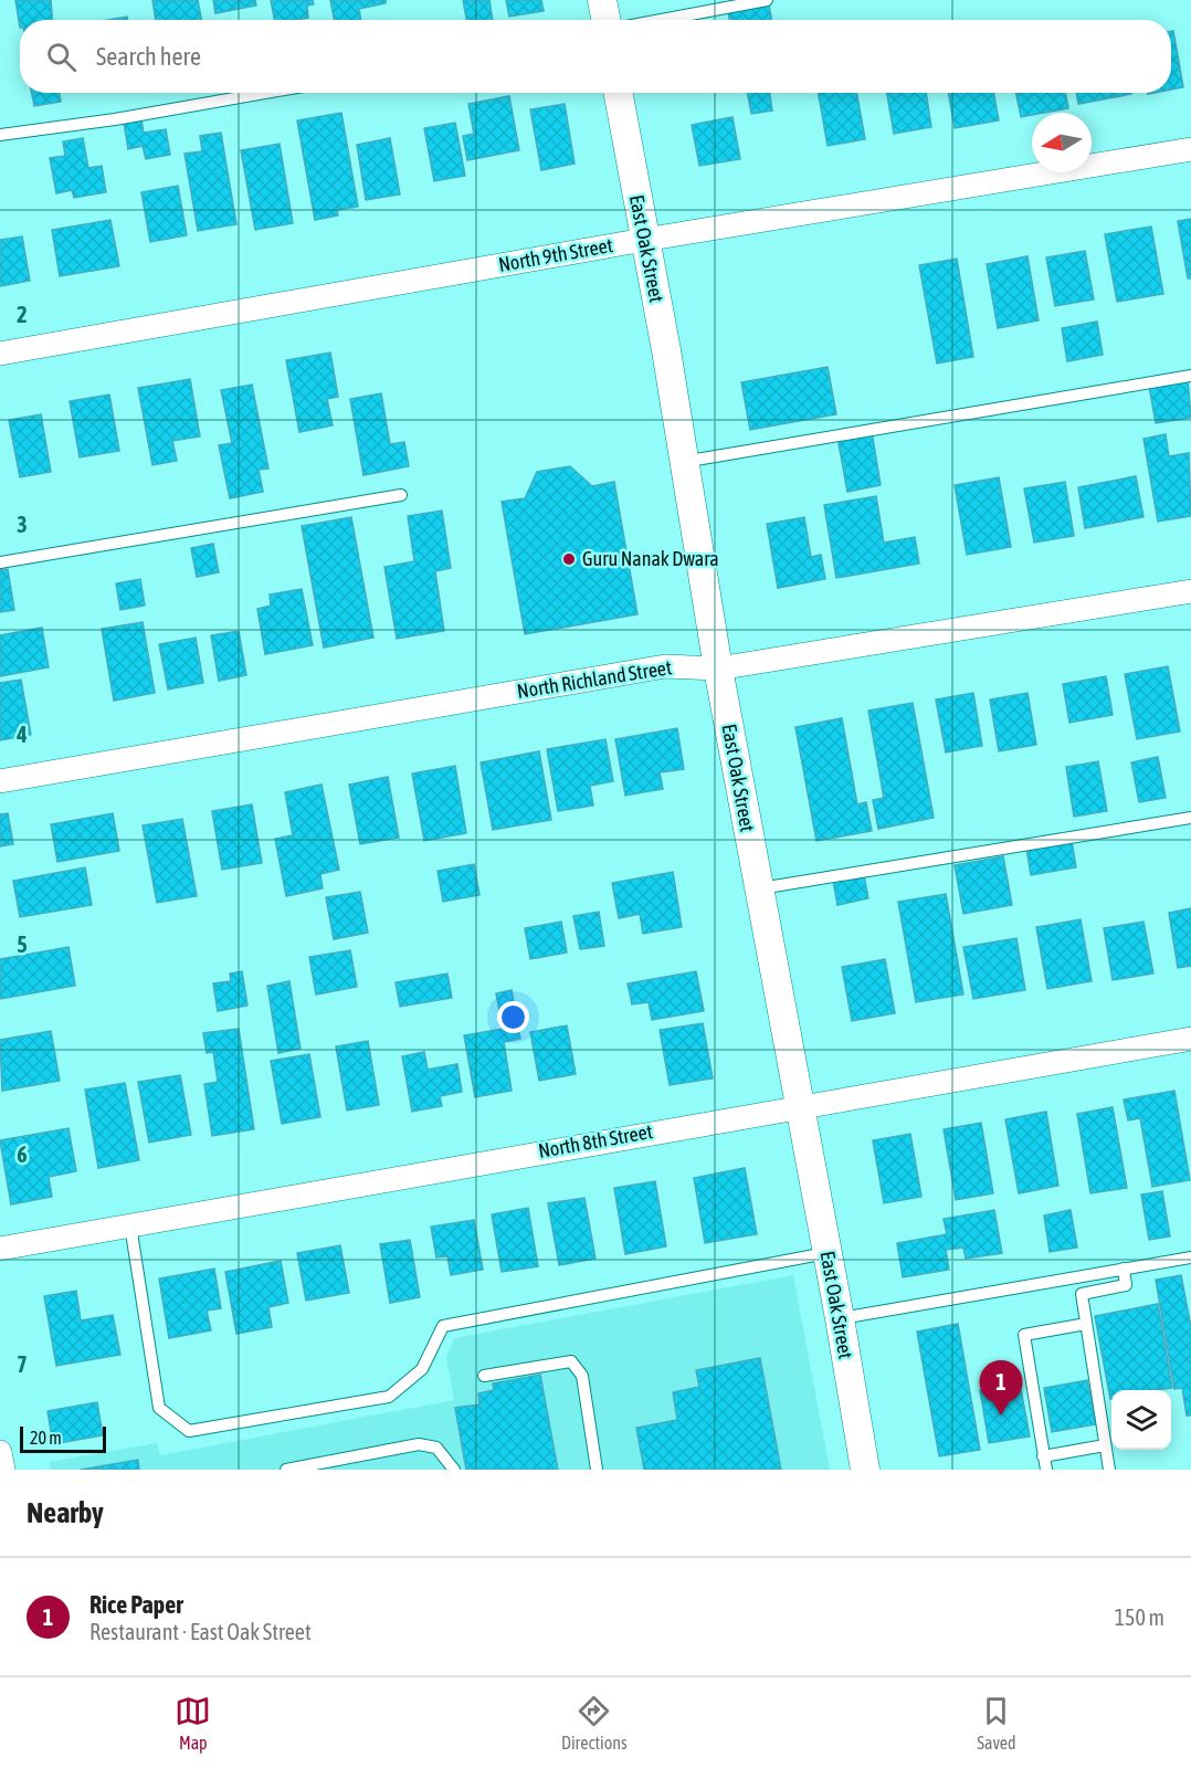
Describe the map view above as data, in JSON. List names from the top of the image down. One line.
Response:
{"streets":{"street":["East Oak Street","North 9th Street","North Richland Street","North 8th Street"]},"crossings":[["East Oak Street","North 9th Street"],["East Oak Street","North Richland Street"],["East Oak Street","North 8th Street"]],"places":["Guru Nanak Dwara"],"scale_bar":"20 m","north":"left","page":{"search":"Search here","pins":"1","scale":"20 m","heading":"Nearby","list":[{"mark":"1","name":"Rice Paper","note":"Restaurant · East Oak Street","value":"150 m"}],"nav":["Map","Directions","Saved"]},"grid":{"rows":["2","3","4","5","6","7"]}}
